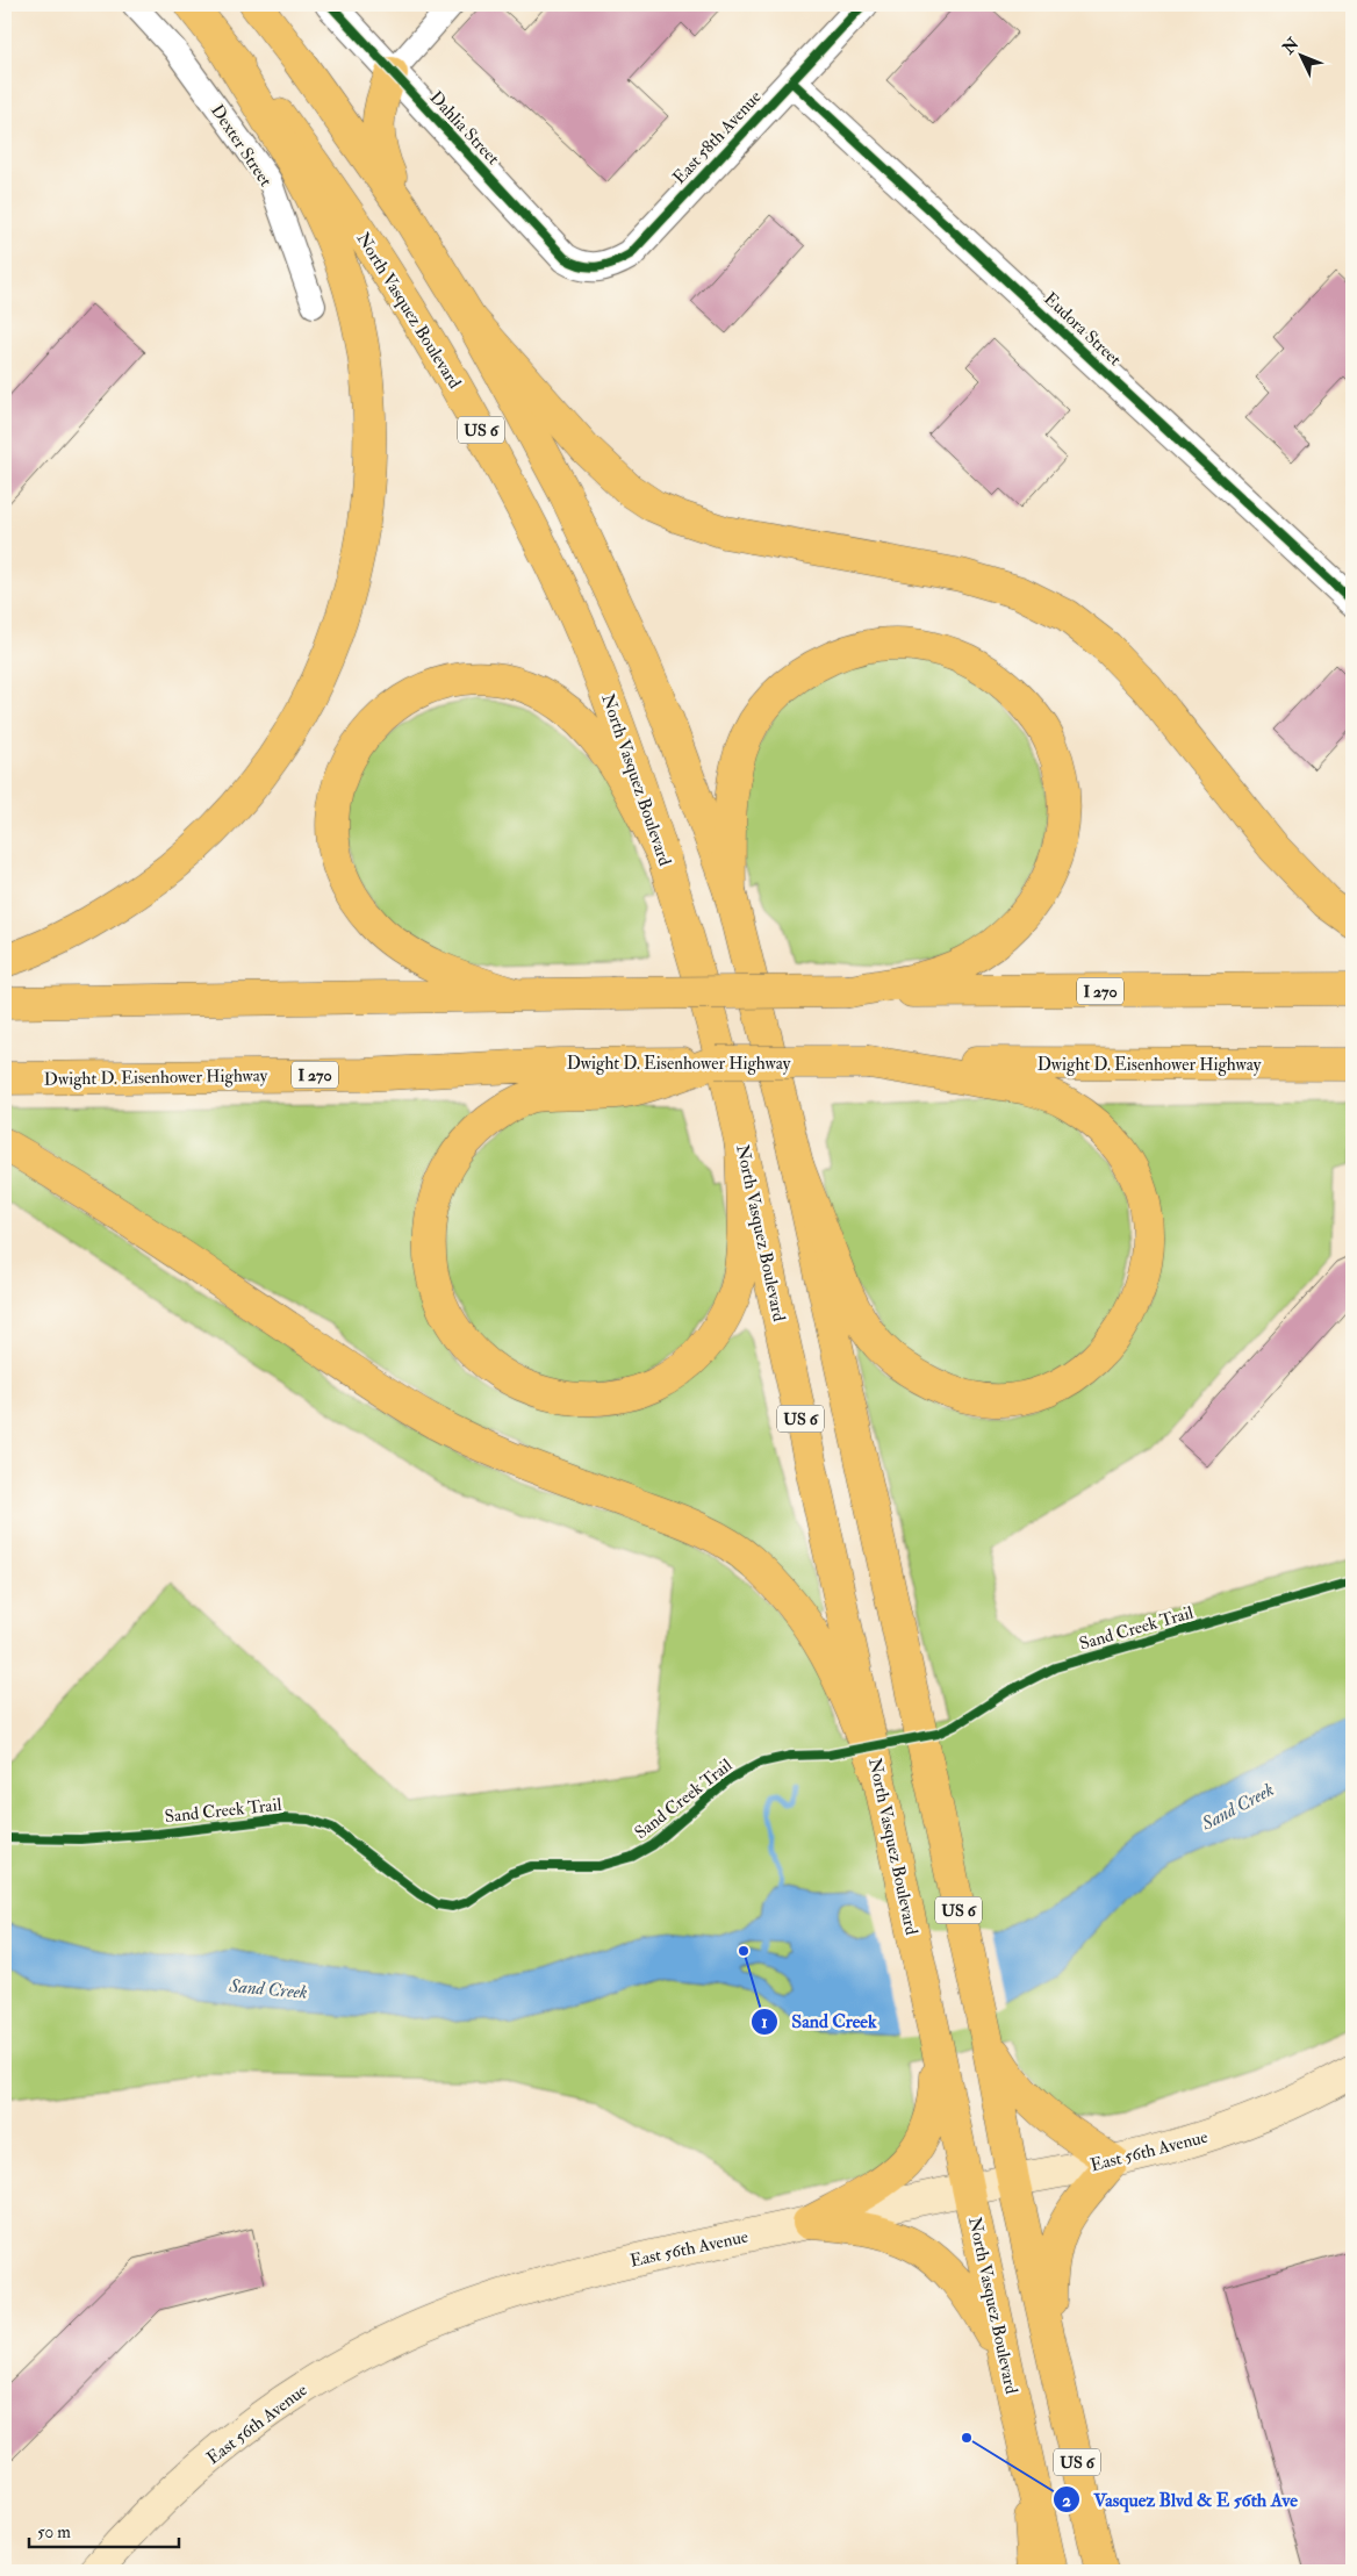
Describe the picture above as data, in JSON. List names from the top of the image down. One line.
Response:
{"streets":{"main road":["North Vasquez Boulevard","US 6","I 270","Dwight D. Eisenhower Highway","East 56th Avenue"],"street":["Dahlia Street","East 58th Avenue","Dexter Street","Eudora Street"],"cycle path":["Sand Creek Trail"]},"crossings":[["Dahlia Street","East 58th Avenue"],["East 58th Avenue","Eudora Street"],["North Vasquez Boulevard","East 56th Avenue"],["US 6","East 56th Avenue"]],"water":["Sand Creek"],"places":["Sand Creek","Vasquez Blvd & E 56th Ave"],"scale_bar":"50 m","north":"top left"}
